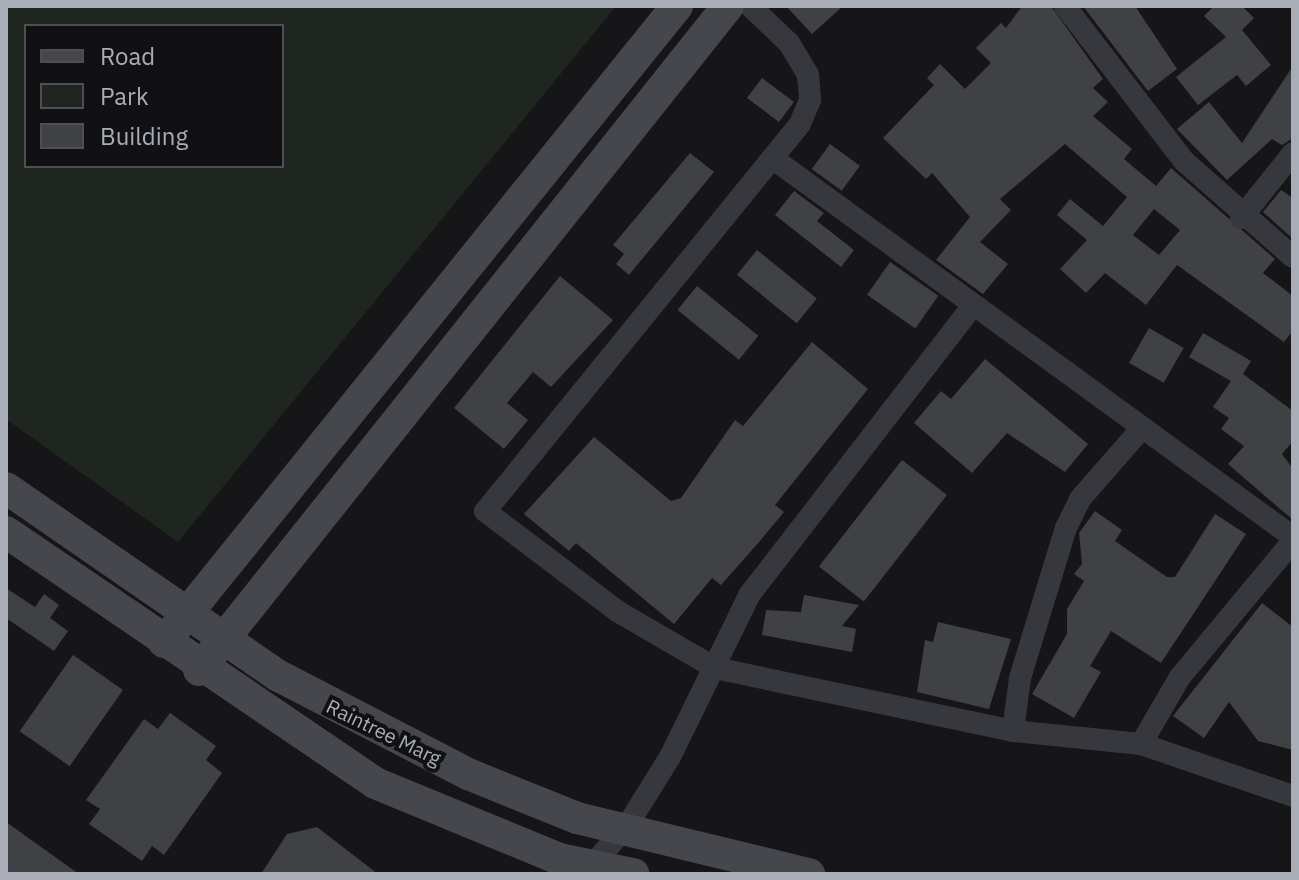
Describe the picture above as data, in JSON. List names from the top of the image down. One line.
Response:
{"streets":{"main road":["Raintree Marg"]},"legend":["Road","Park","Building"]}
